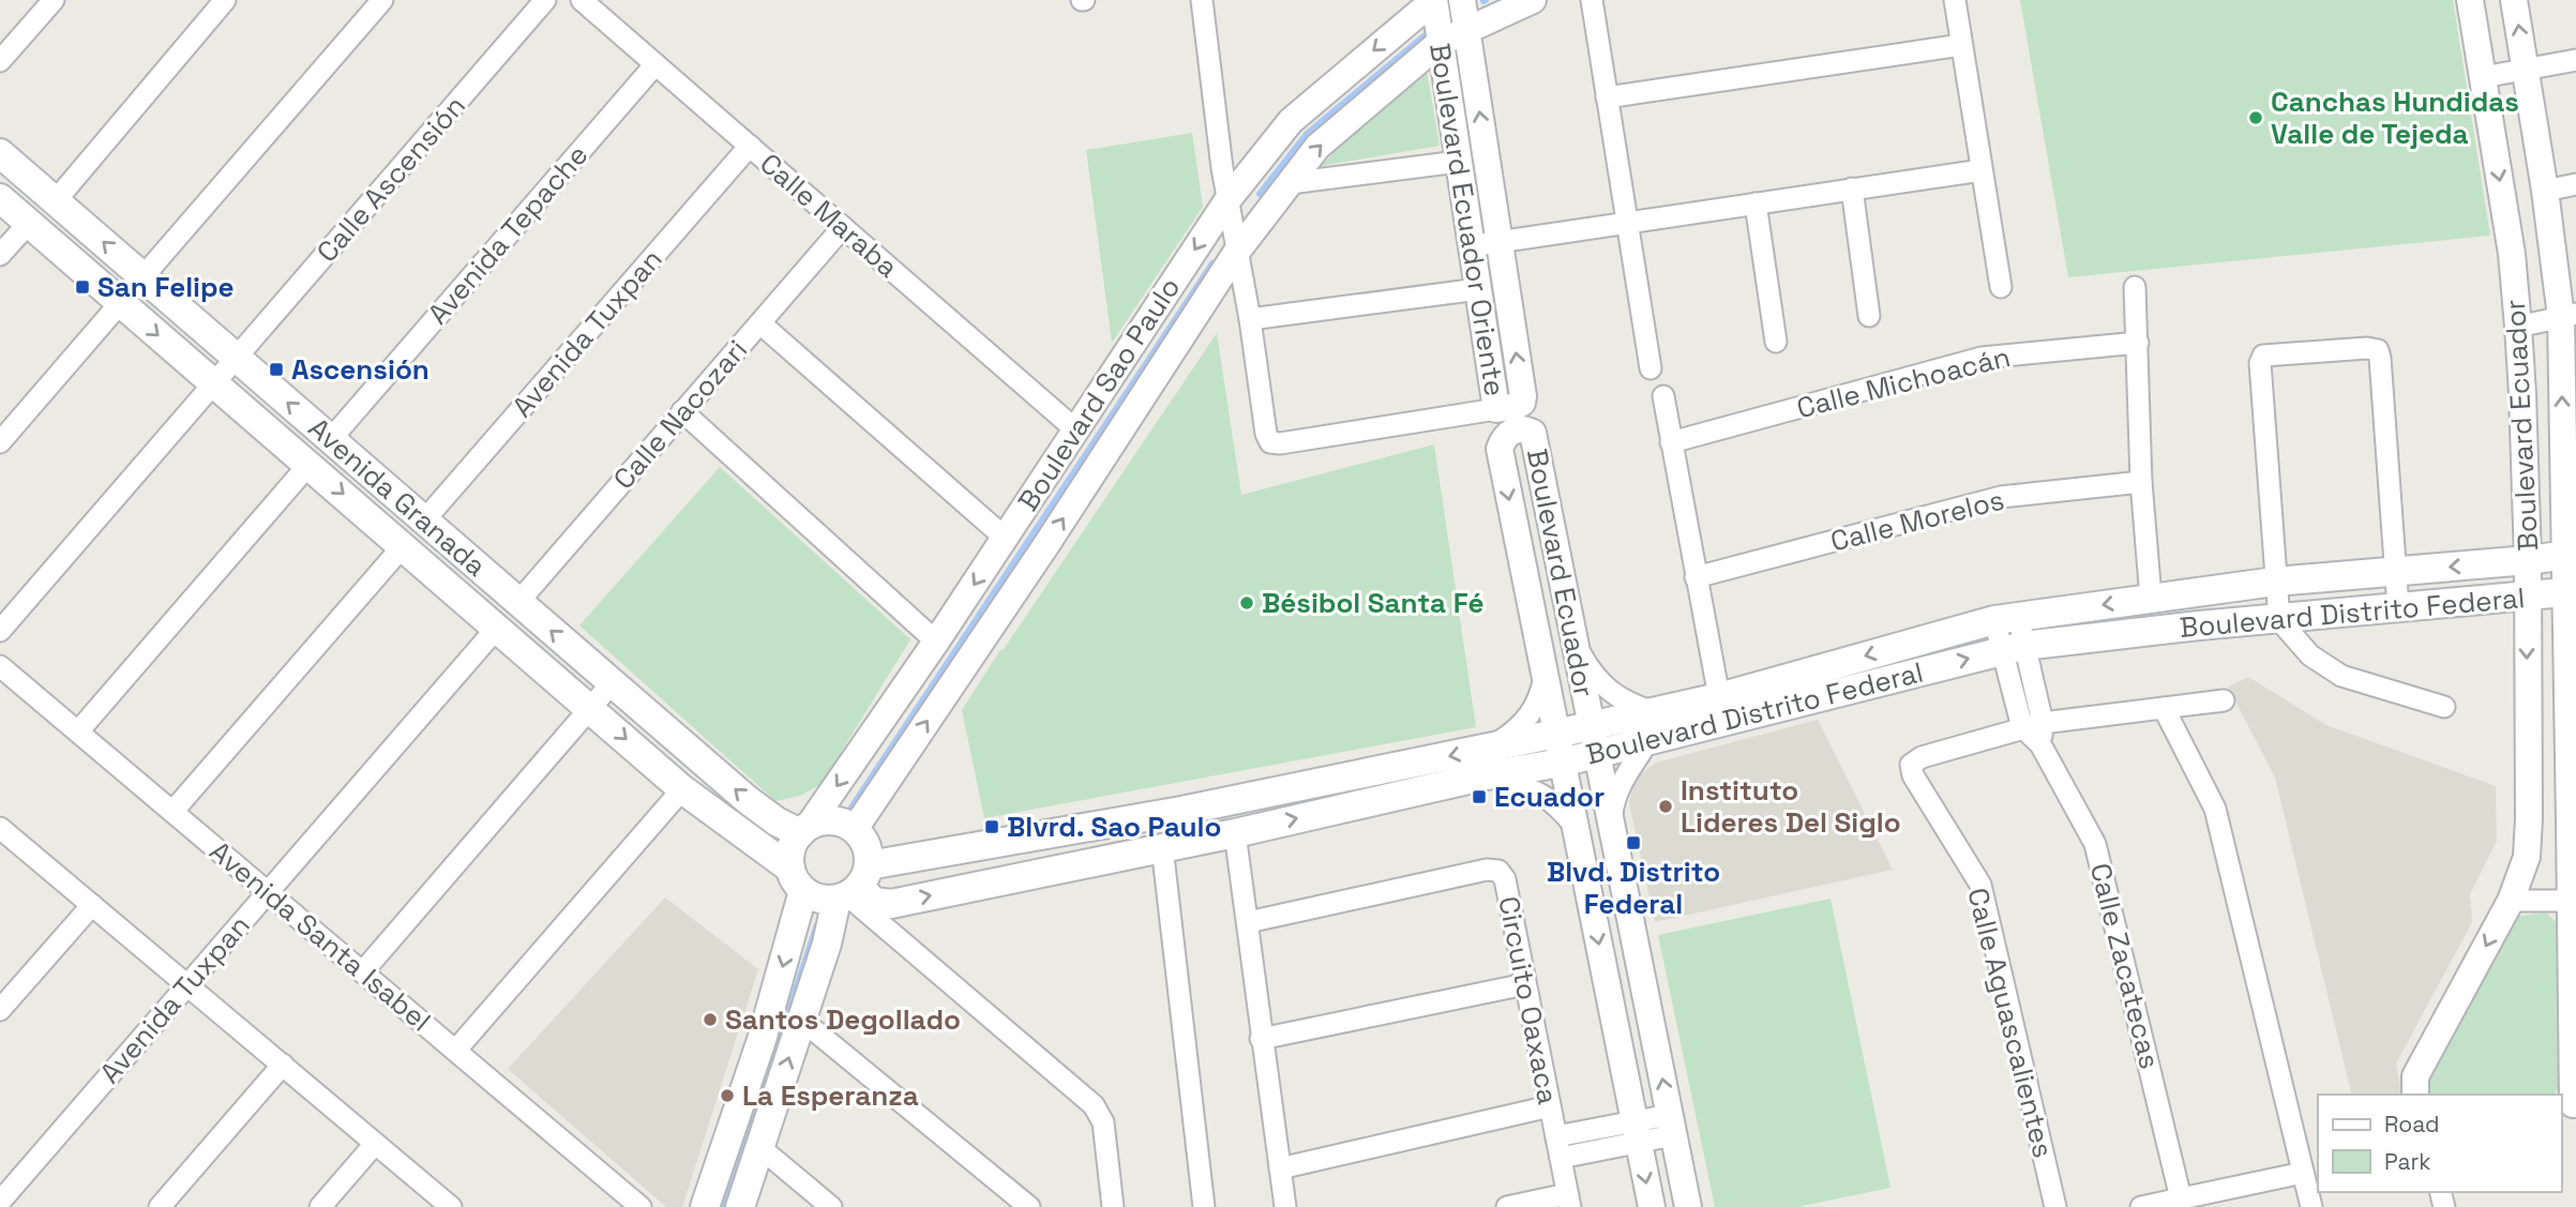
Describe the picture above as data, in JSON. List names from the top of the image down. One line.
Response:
{"streets":{"main road":["Avenida Granada","Boulevard Distrito Federal"],"street":["Calle Ascensión","Calle Maraba","Boulevard Ecuador Oriente","Avenida Tepache","Avenida Tuxpan","Calle Michoacán","Boulevard Sao Paulo","Calle Nacozari","Boulevard Ecuador","Calle Morelos","Avenida Santa Isabel","Calle Zacatecas","Circuito Oaxaca","Calle Aguascalientes"]},"crossings":[["Calle Ascensión","Avenida Granada"],["Calle Maraba","Avenida Tepache"],["Calle Maraba","Avenida Tuxpan"],["Calle Maraba","Boulevard Sao Paulo"],["Calle Maraba","Calle Nacozari"],["Boulevard Ecuador Oriente","Boulevard Sao Paulo"],["Avenida Tepache","Avenida Granada"],["Avenida Tuxpan","Avenida Granada"],["Avenida Tuxpan","Avenida Santa Isabel"],["Boulevard Sao Paulo","Avenida Granada"],["Boulevard Sao Paulo","Boulevard Distrito Federal"],["Calle Nacozari","Avenida Granada"],["Boulevard Ecuador","Boulevard Distrito Federal"],["Avenida Granada","Boulevard Distrito Federal"],["Calle Zacatecas","Calle Aguascalientes"]],"places":{"other":["Canchas Hundidas Valle de Tejeda","Bésibol Santa Fé","Instituto Lideres Del Siglo","Santos Degollado","La Esperanza"],"transit":["San Felipe","Ascensión","Ecuador","Blvrd. Sao Paulo","Blvd. Distrito Federal"]},"legend":["Road","Park"]}
